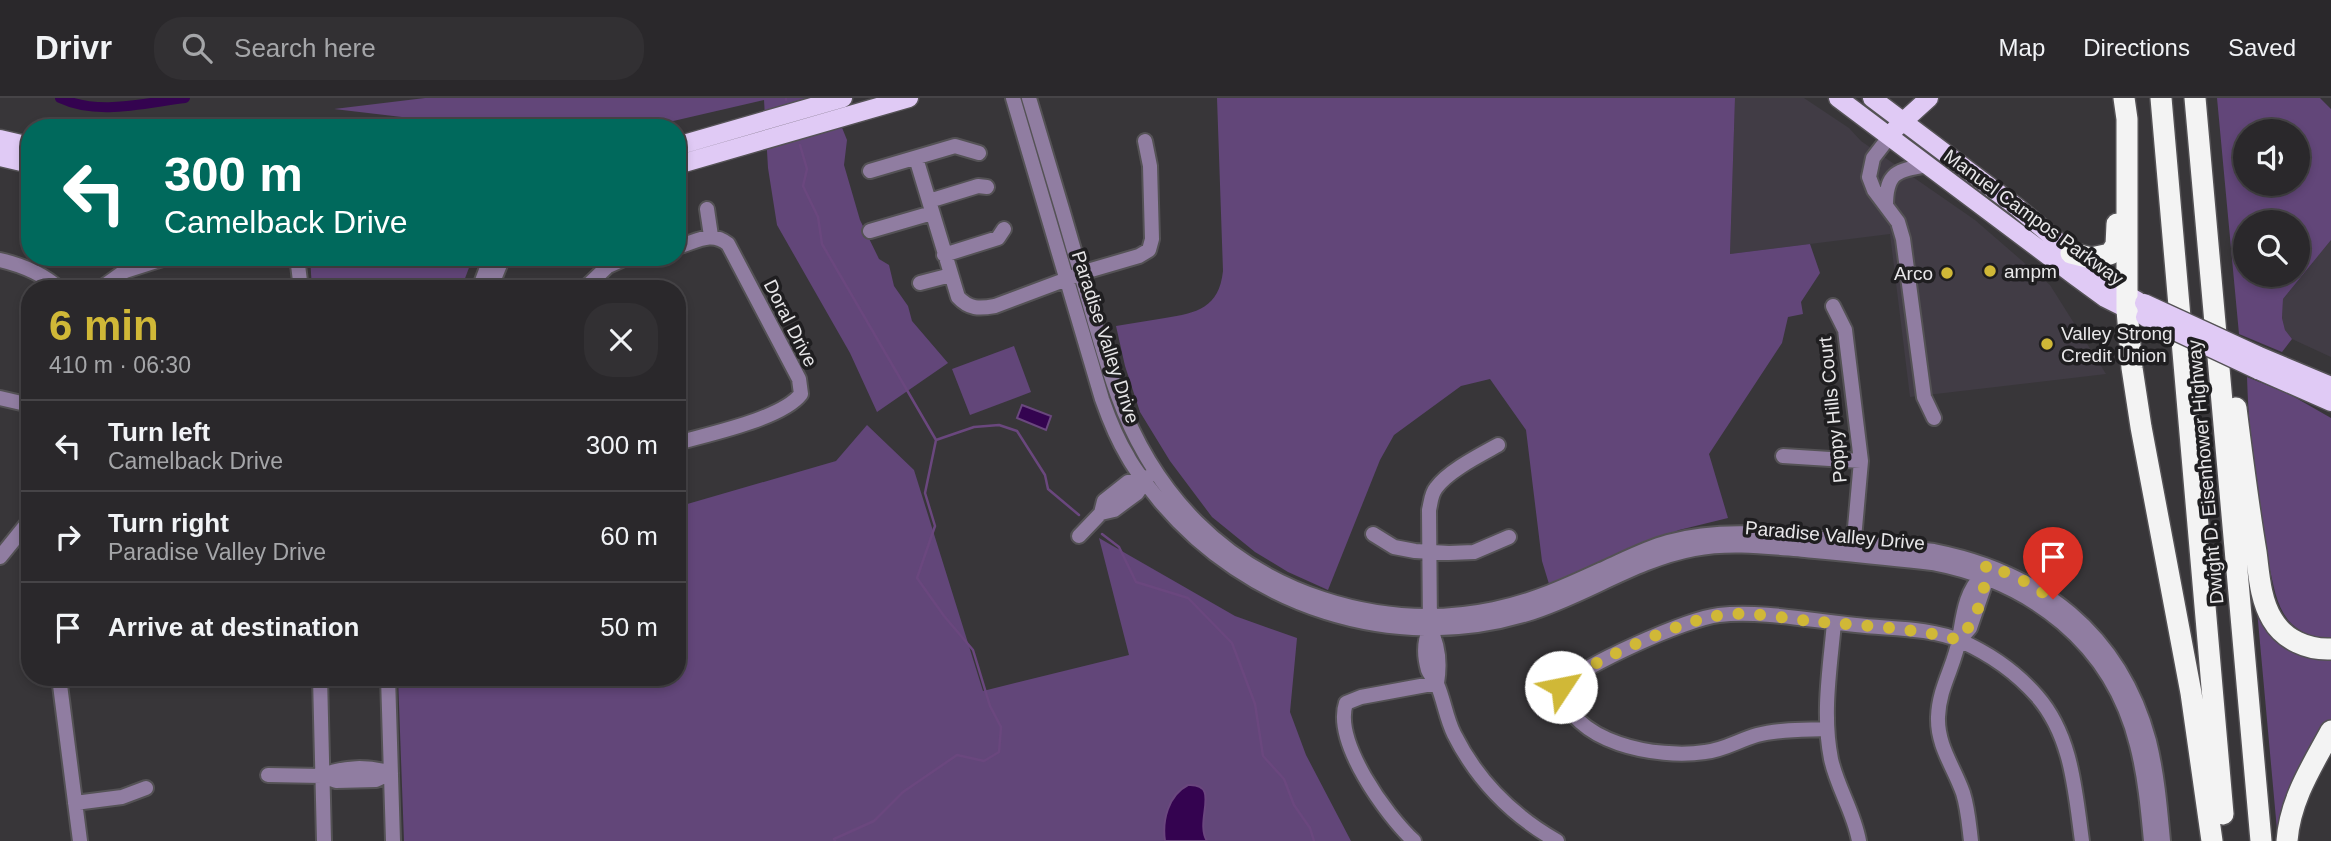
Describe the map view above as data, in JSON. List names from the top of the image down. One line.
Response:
{"streets":{"highway":["Dwight D. Eisenhower Highway"],"main road":["Manuel Campos Parkway"],"street":["Doral Drive","Paradise Valley Drive","Poppy Hills Court"]},"crossings":[["Paradise Valley Drive","Poppy Hills Court"]],"places":["ampm","Arco","Valley Strong Credit Union"],"page":{"header":"Drivr","search":"Search here","nav":["Map","Directions","Saved"],"turn":["300 m","Camelback Drive"],"heading":["6 min","410 m · 06:30"],"list":[{"name":"Turn left","note":"Camelback Drive","value":"300 m"},{"name":"Turn right","note":"Paradise Valley Drive","value":"60 m"},{"name":"Arrive at destination","value":"50 m"}]}}
